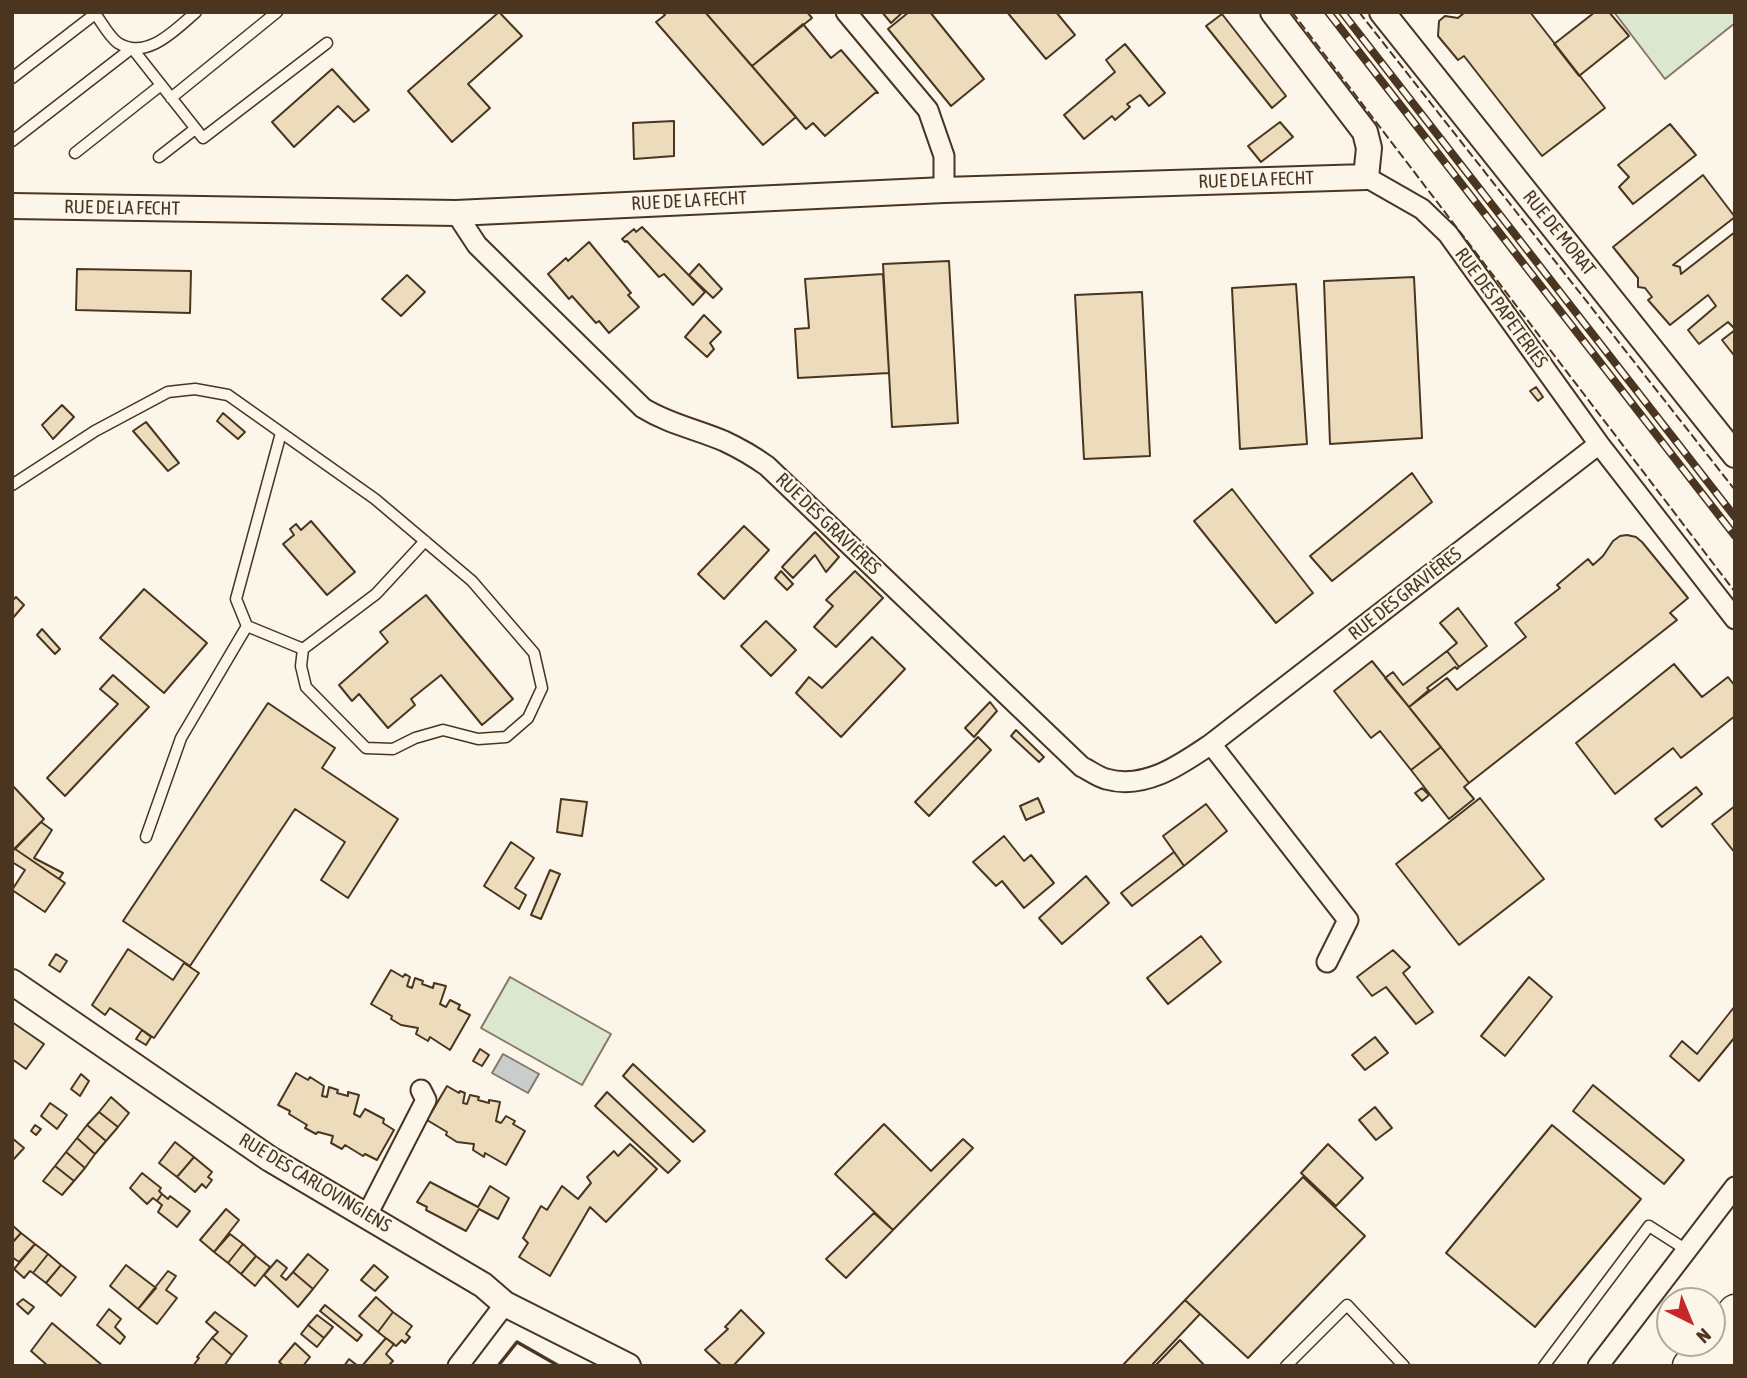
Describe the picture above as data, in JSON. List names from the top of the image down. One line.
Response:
{"streets":{"street":["RUE DE LA FECHT","RUE DE MORAT","RUE DES PAPETERIES","RUE DES GRAVIÈRES","RUE DES CARLOVINGIENS"]},"crossings":[["RUE DE LA FECHT","RUE DES PAPETERIES"],["RUE DE LA FECHT","RUE DES GRAVIÈRES"],["RUE DES PAPETERIES","RUE DES GRAVIÈRES"]],"north":"bottom right"}
